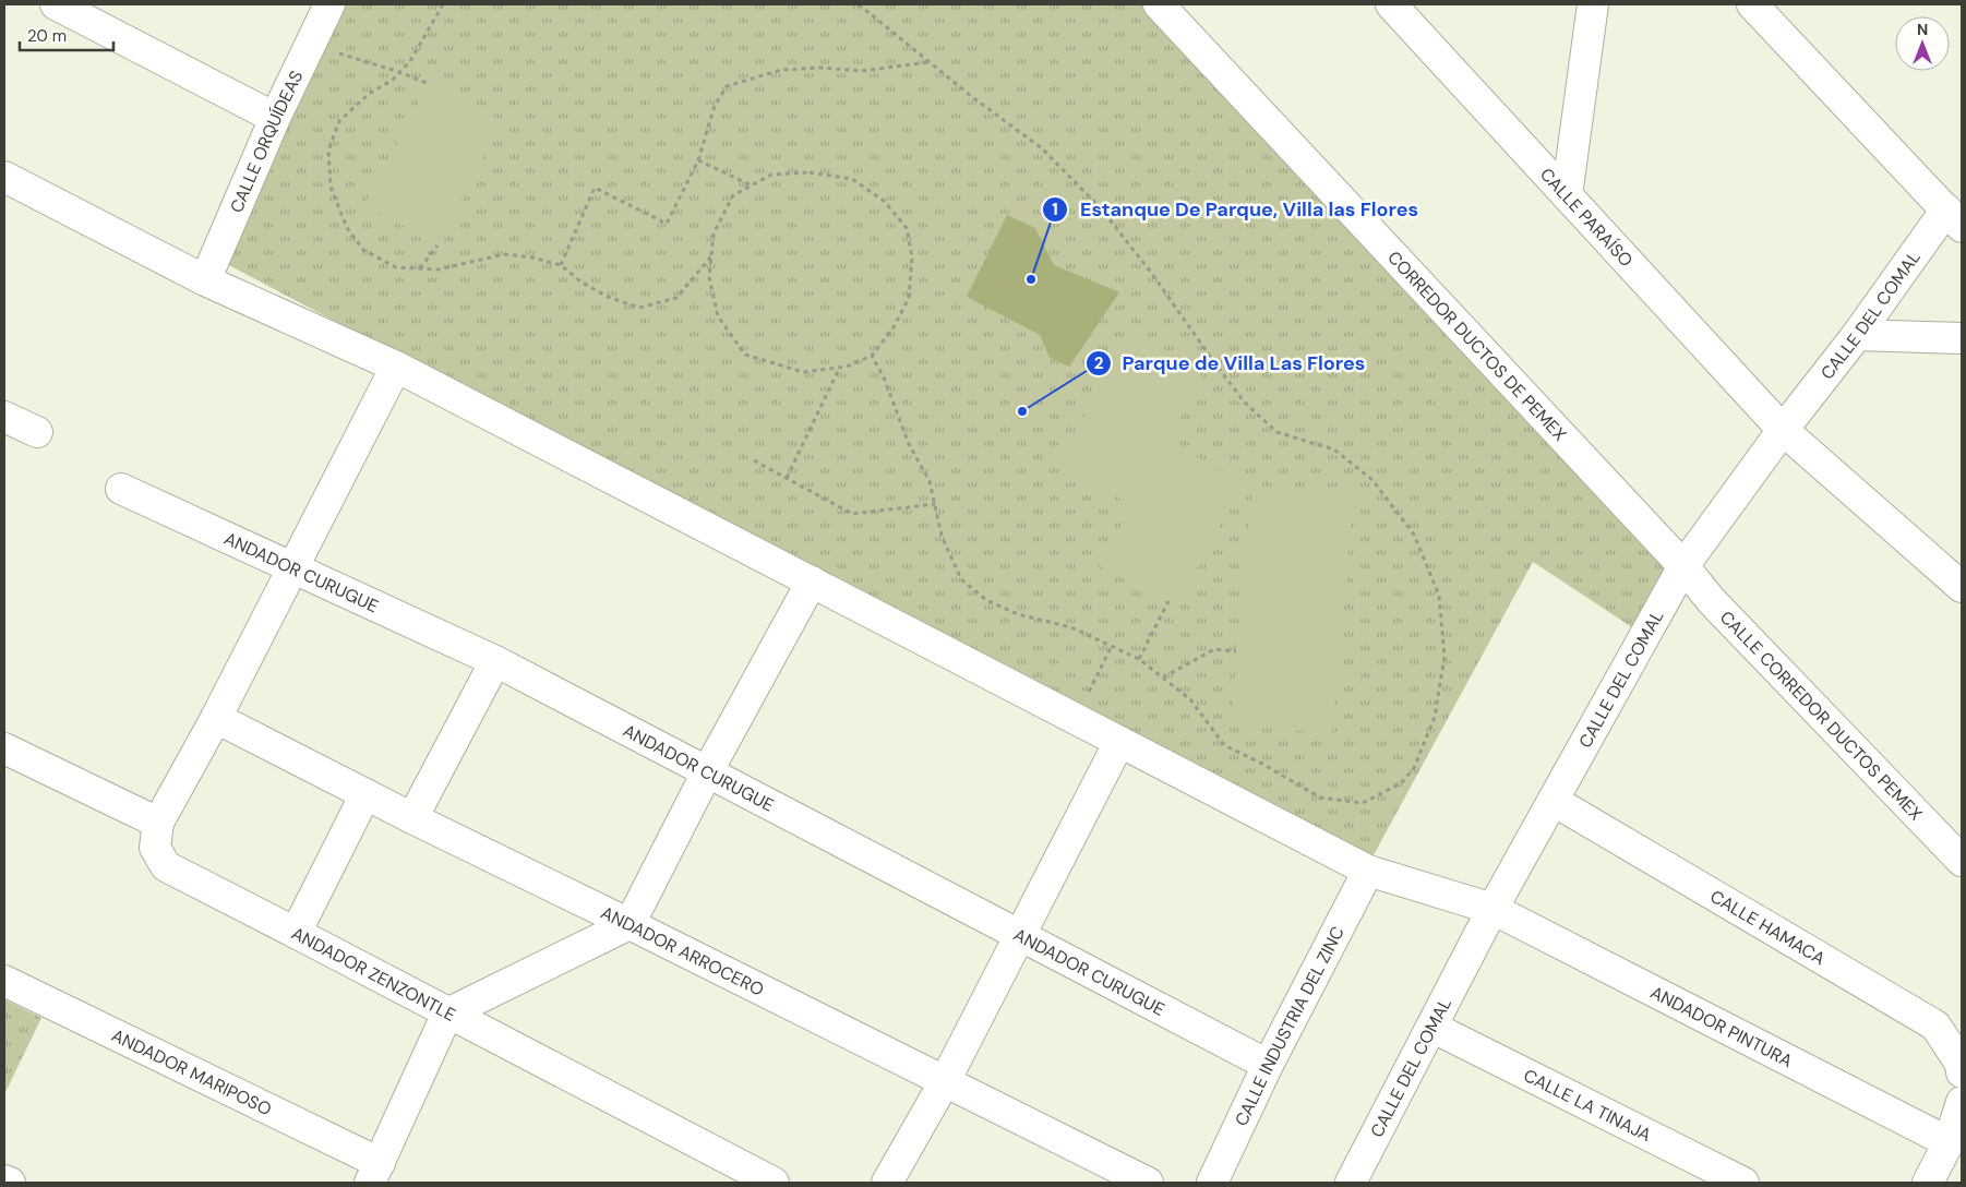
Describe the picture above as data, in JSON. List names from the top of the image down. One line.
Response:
{"streets":{"street":["CALLE ORQUÍDEAS","CALLE PARAÍSO","CALLE DEL COMAL","CORREDOR DUCTOS DE PEMEX","ANDADOR CURUGUE","CALLE CORREDOR DUCTOS PEMEX","CALLE HAMACA","ANDADOR ARROCERO","ANDADOR ZENZONTLE","ANDADOR PINTURA","CALLE INDUSTRIA DEL ZINC","ANDADOR MARIPOSO","CALLE LA TINAJA"]},"crossings":[["CALLE ORQUÍDEAS","ANDADOR PINTURA"],["CALLE PARAÍSO","CALLE DEL COMAL"],["CALLE DEL COMAL","CORREDOR DUCTOS DE PEMEX"],["CALLE DEL COMAL","CALLE CORREDOR DUCTOS PEMEX"],["CALLE DEL COMAL","CALLE HAMACA"],["CALLE DEL COMAL","ANDADOR PINTURA"],["CALLE DEL COMAL","CALLE LA TINAJA"],["CORREDOR DUCTOS DE PEMEX","CALLE CORREDOR DUCTOS PEMEX"],["ANDADOR CURUGUE","CALLE INDUSTRIA DEL ZINC"],["ANDADOR PINTURA","CALLE INDUSTRIA DEL ZINC"]],"places":["Estanque De Parque, Villa las Flores","Parque de Villa Las Flores"],"scale_bar":"20 m","north":"top"}
